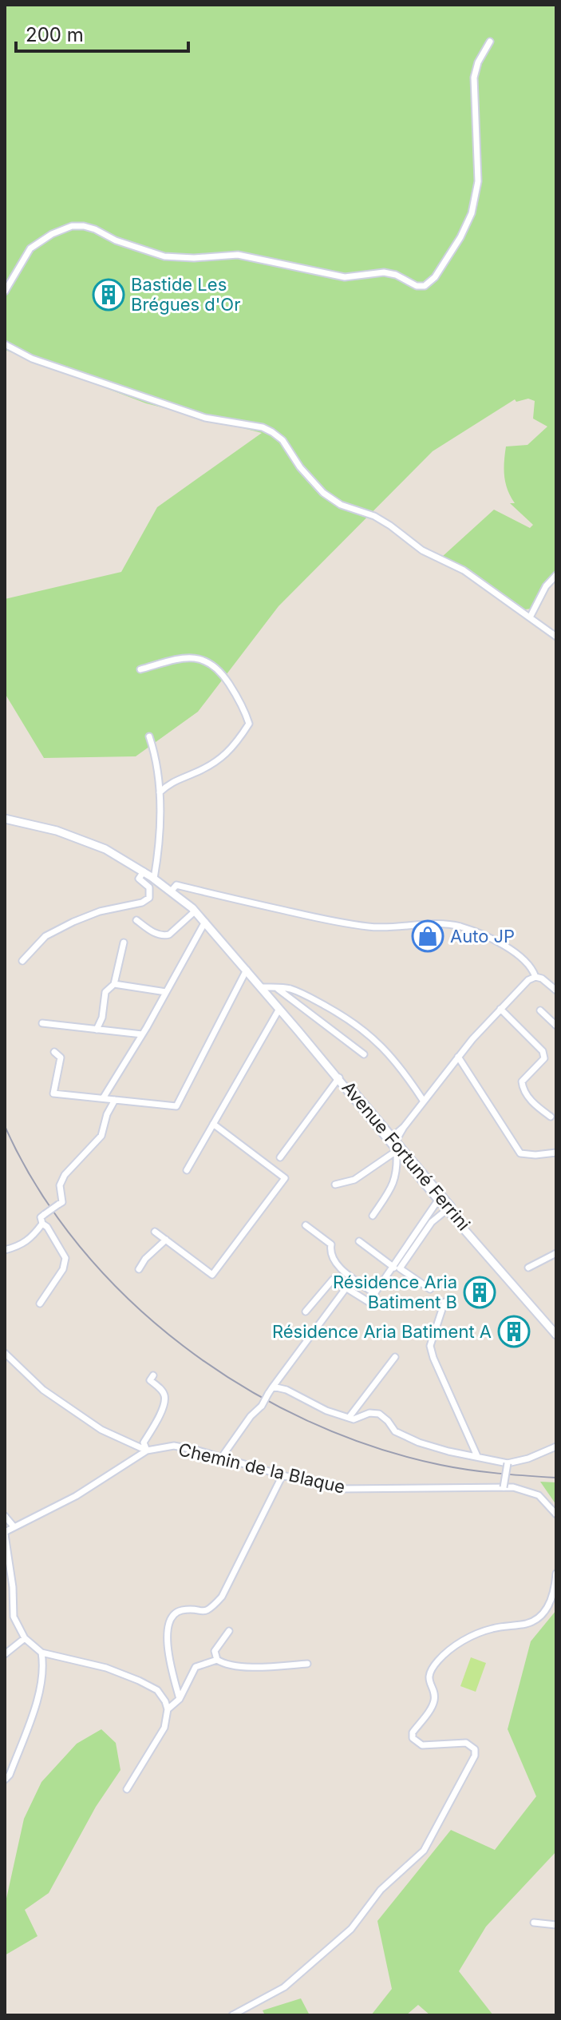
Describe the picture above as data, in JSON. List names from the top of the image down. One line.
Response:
{"streets":{"main road":["Avenue Fortuné Ferrini"],"street":["Chemin de la Blaque"]},"places":{"building":["Bastide Les Brégues d'Or","Résidence Aria Batiment B","Résidence Aria Batiment A"],"shop":["Auto JP"]},"scale_bar":"200 m"}
